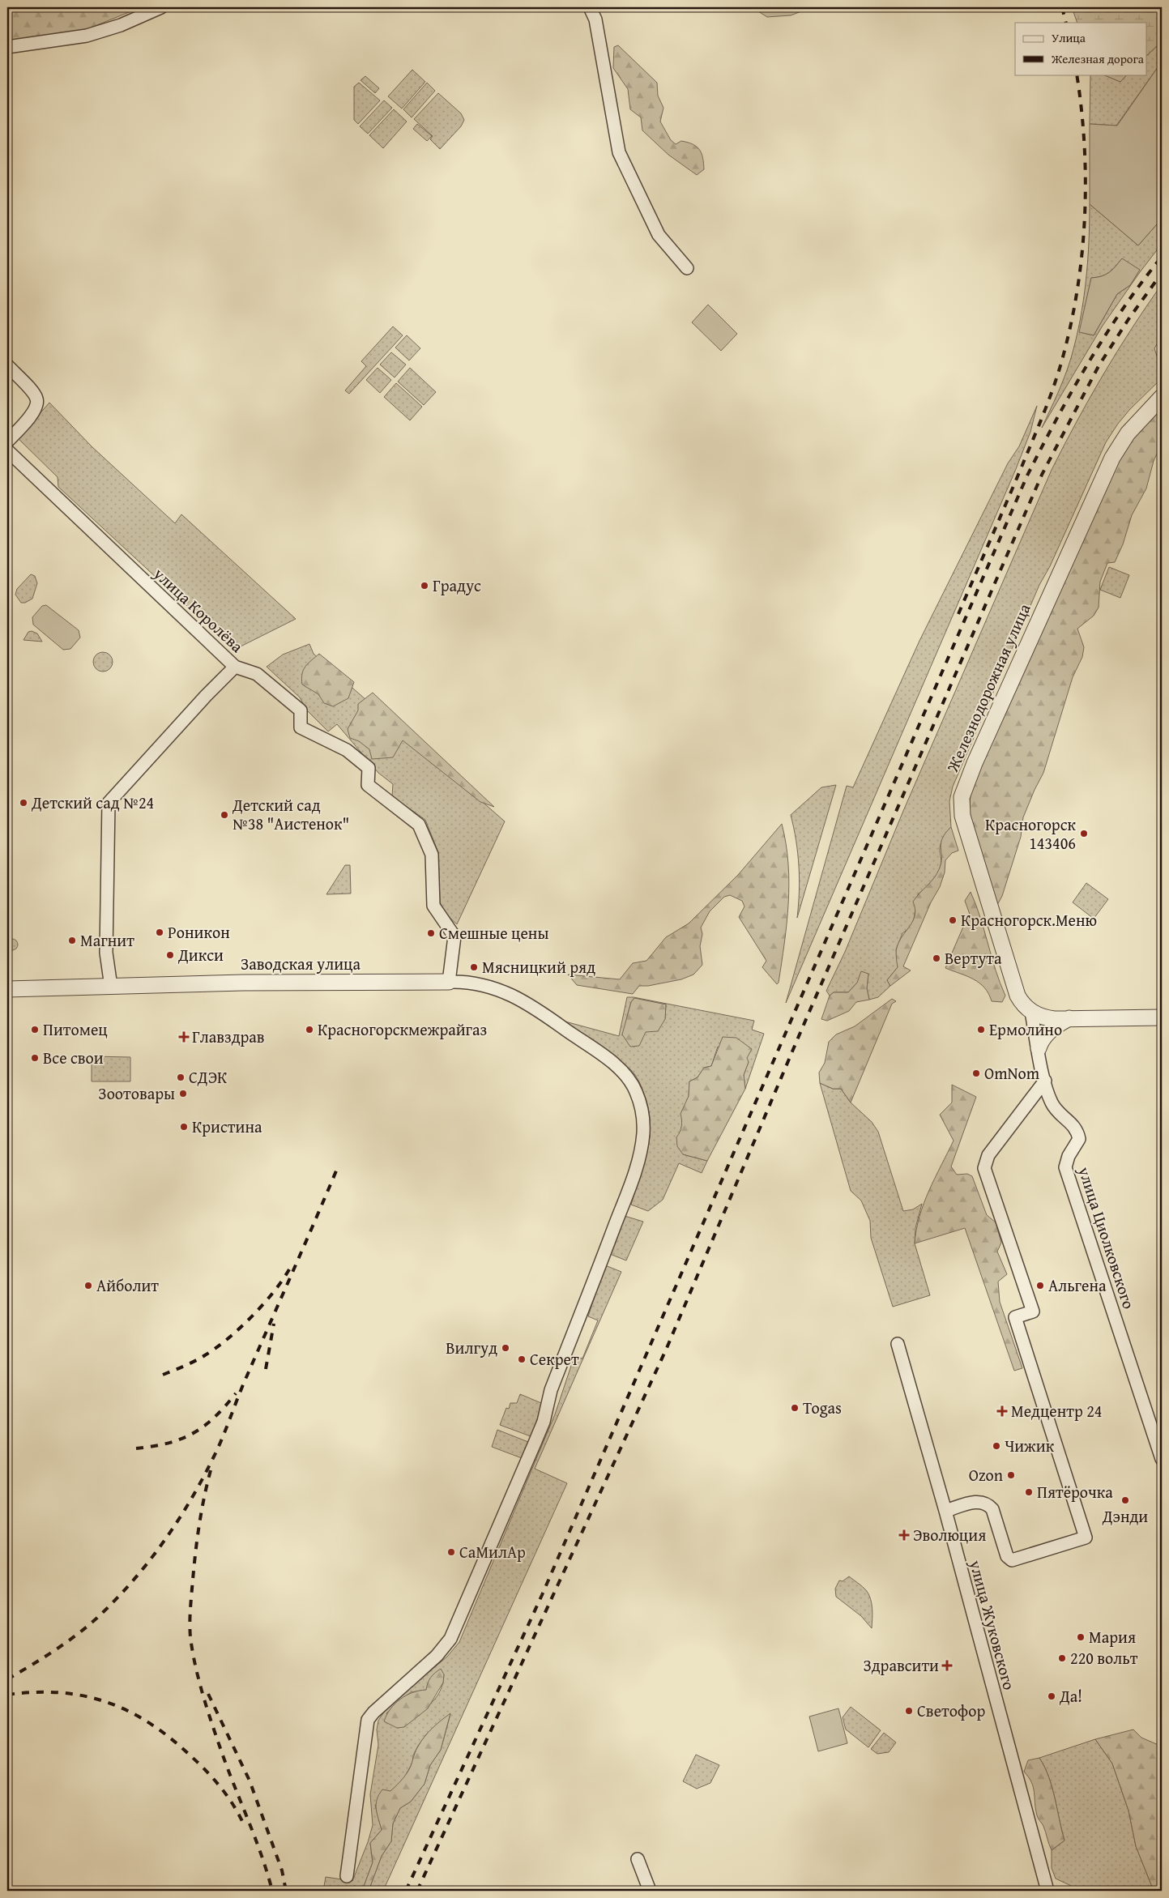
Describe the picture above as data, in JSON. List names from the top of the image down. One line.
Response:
{"streets":{"street":["улица Королёва","Железнодорожная улица","Заводская улица","улица Циолковского","улица Жуковского"]},"crossings":[["улица Королёва","Заводская улица"],["Железнодорожная улица","улица Циолковского"]],"places":{"other":["Градус","Детский сад №24","Детский сад №38 \"Аистенок\"","Красногорск 143406","Красногорск.Меню","Роникон","Смешные цены","Магнит","Дикси","Вертута","Мясницкий ряд","Питомец","Красногорскмежрайгаз","Ермолино","Все свои","OmNom","СДЭК","Зоотовары","Кристина","Айболит","Альгена","Вилгуд","Секрет","Togas","Чижик","Ozon","Пятёрочка","Дэнди","СаМилАр","Мария","220 вольт","Да!","Светофор"],"health":["Главздрав","Медцентр 24","Эволюция","Здравсити"]},"legend":["Улица","Железная дорога"]}
